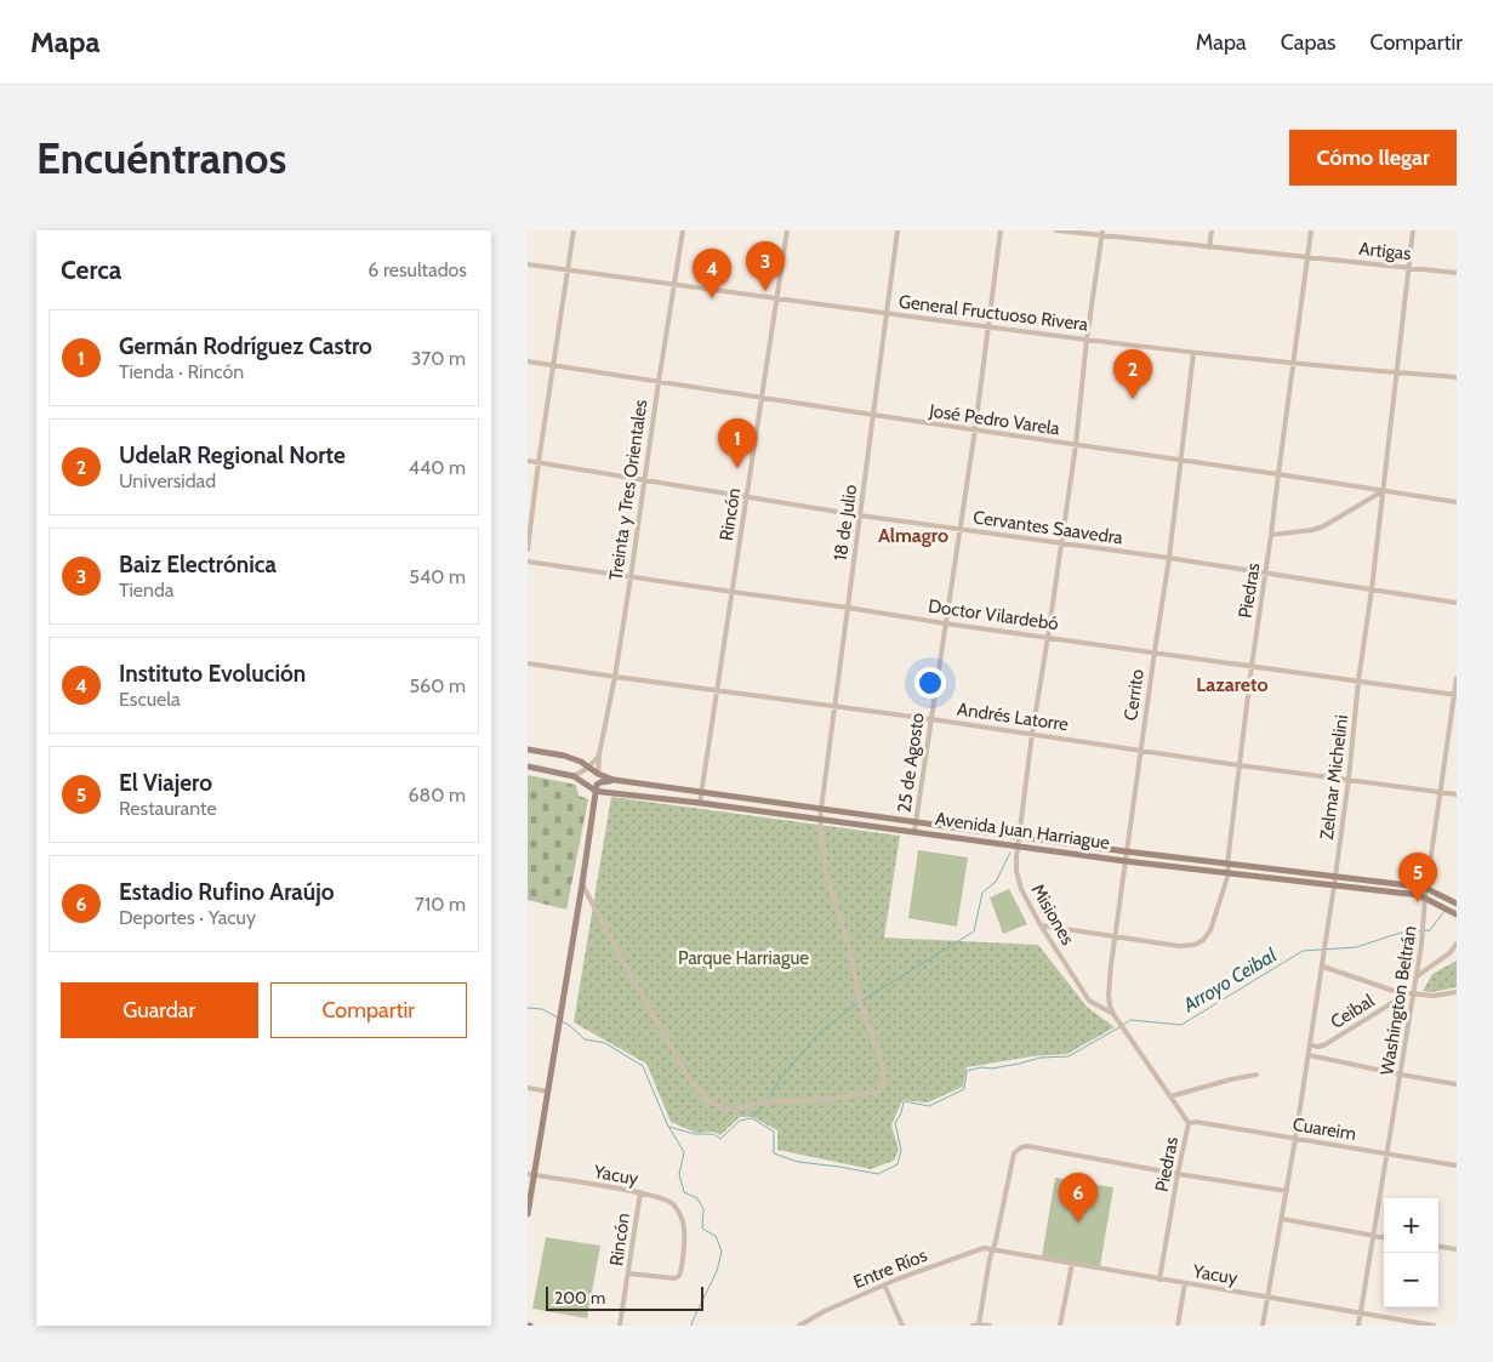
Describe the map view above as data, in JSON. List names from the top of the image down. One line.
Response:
{"streets":{"street":["Artigas","General Fructuoso Rivera","José Pedro Varela","Treinta y Tres Orientales","Rincón","18 de Julio","Cervantes Saavedra","Piedras","Doctor Vilardebó","Cerrito","Andrés Latorre","25 de Agosto","Zelmar Michelini","Avenida Juan Harriague","Misiones","Washington Beltrán","Ceibal","Cuareim","Yacuy","Entre Ríos"]},"crossings":[["Artigas","Piedras"],["Artigas","Zelmar Michelini"],["Artigas","Misiones"],["General Fructuoso Rivera","Treinta y Tres Orientales"],["General Fructuoso Rivera","Rincón"],["General Fructuoso Rivera","18 de Julio"],["General Fructuoso Rivera","Piedras"],["General Fructuoso Rivera","Cerrito"],["General Fructuoso Rivera","25 de Agosto"],["General Fructuoso Rivera","Zelmar Michelini"],["General Fructuoso Rivera","Misiones"],["José Pedro Varela","Treinta y Tres Orientales"],["José Pedro Varela","Rincón"],["José Pedro Varela","18 de Julio"],["José Pedro Varela","Piedras"],["José Pedro Varela","Cerrito"],["José Pedro Varela","25 de Agosto"],["José Pedro Varela","Zelmar Michelini"],["José Pedro Varela","Misiones"],["Treinta y Tres Orientales","Cervantes Saavedra"],["Treinta y Tres Orientales","Doctor Vilardebó"],["Treinta y Tres Orientales","Andrés Latorre"],["Treinta y Tres Orientales","Avenida Juan Harriague"],["Rincón","Cervantes Saavedra"],["Rincón","Doctor Vilardebó"],["Rincón","Andrés Latorre"],["Rincón","Avenida Juan Harriague"],["Rincón","Yacuy"],["18 de Julio","Cervantes Saavedra"],["18 de Julio","Doctor Vilardebó"],["18 de Julio","Andrés Latorre"],["18 de Julio","Avenida Juan Harriague"],["Cervantes Saavedra","Piedras"],["Cervantes Saavedra","Cerrito"],["Cervantes Saavedra","25 de Agosto"],["Cervantes Saavedra","Zelmar Michelini"],["Cervantes Saavedra","Misiones"],["Piedras","Doctor Vilardebó"],["Piedras","Cerrito"],["Piedras","Andrés Latorre"],["Piedras","Avenida Juan Harriague"],["Piedras","Misiones"],["Piedras","Cuareim"],["Piedras","Yacuy"],["Doctor Vilardebó","Cerrito"],["Doctor Vilardebó","25 de Agosto"],["Doctor Vilardebó","Zelmar Michelini"],["Doctor Vilardebó","Misiones"],["Doctor Vilardebó","Washington Beltrán"],["Cerrito","Andrés Latorre"],["Cerrito","Avenida Juan Harriague"],["Cerrito","Misiones"],["Andrés Latorre","25 de Agosto"],["Andrés Latorre","Zelmar Michelini"],["Andrés Latorre","Misiones"],["Andrés Latorre","Washington Beltrán"],["25 de Agosto","Avenida Juan Harriague"],["Zelmar Michelini","Avenida Juan Harriague"],["Zelmar Michelini","Ceibal"],["Zelmar Michelini","Cuareim"],["Zelmar Michelini","Yacuy"],["Avenida Juan Harriague","Misiones"],["Avenida Juan Harriague","Washington Beltrán"],["Washington Beltrán","Cuareim"],["Washington Beltrán","Yacuy"],["Yacuy","Entre Ríos"]],"districts":["Almagro","Lazareto"],"water":["Arroyo Ceibal"],"parks":["Parque Harriague"],"scale_bar":"200 m","page":{"header":"Mapa","nav":["Mapa","Capas","Compartir"],"buttons":["Cómo llegar",["Guardar","Compartir"]],"title":"Encuéntranos","heading":["Cerca","6 resultados"],"pins":["3","4","2","1","5","6"],"list":[{"mark":"1","name":"Germán Rodríguez Castro","note":"Tienda · Rincón","value":"370 m"},{"mark":"2","name":"UdelaR Regional Norte","note":"Universidad","value":"440 m"},{"mark":"3","name":"Baiz Electrónica","note":"Tienda","value":"540 m"},{"mark":"4","name":"Instituto Evolución","note":"Escuela","value":"560 m"},{"mark":"5","name":"El Viajero","note":"Restaurante","value":"680 m"},{"mark":"6","name":"Estadio Rufino Araújo","note":"Deportes · Yacuy","value":"710 m"}],"map_buttons":["+","−"],"scale":"200 m"}}
